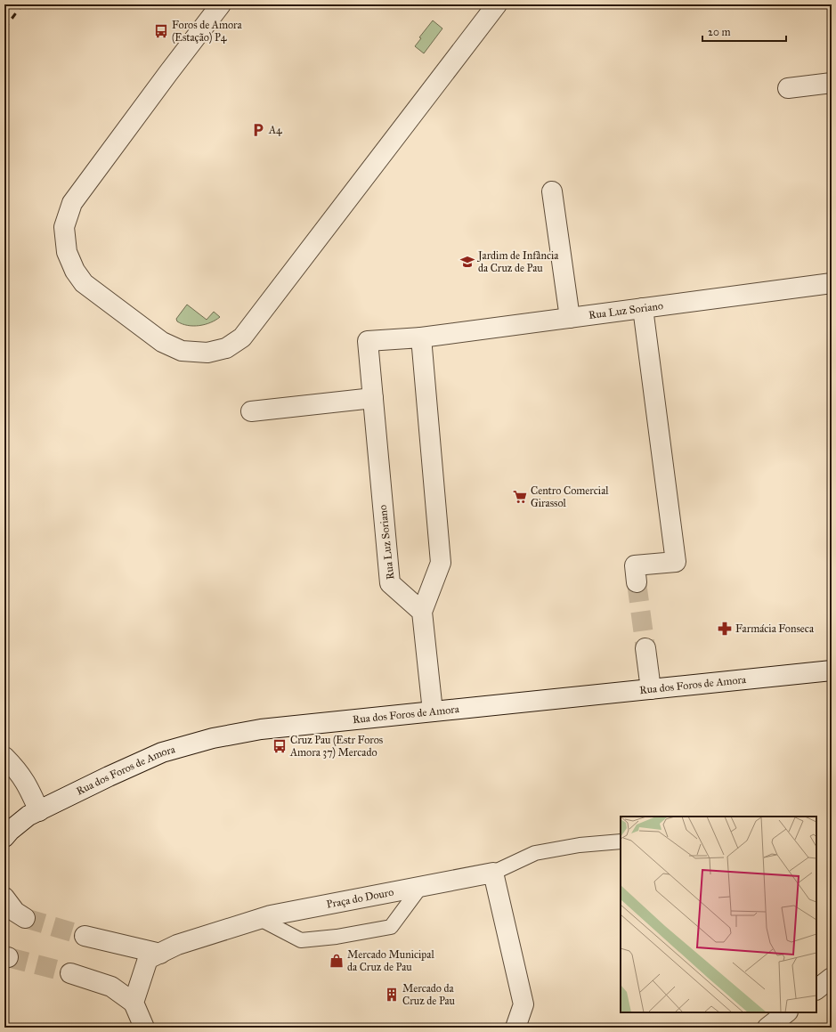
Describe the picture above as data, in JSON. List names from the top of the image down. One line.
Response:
{"streets":{"street":["Rua Luz Soriano","Rua dos Foros de Amora","Praça do Douro"]},"places":{"bus stop":["Foros de Amora (Estação) P4","Cruz Pau (Estr Foros Amora 37) Mercado"],"parking":["A4"],"school or university":["Jardim de Infância da Cruz de Pau"],"supermarket":["Centro Comercial Girassol"],"pharmacy":["Farmácia Fonseca"],"shop":["Mercado Municipal da Cruz de Pau"],"building":["Mercado da Cruz de Pau"]},"scale_bar":"20 m"}
